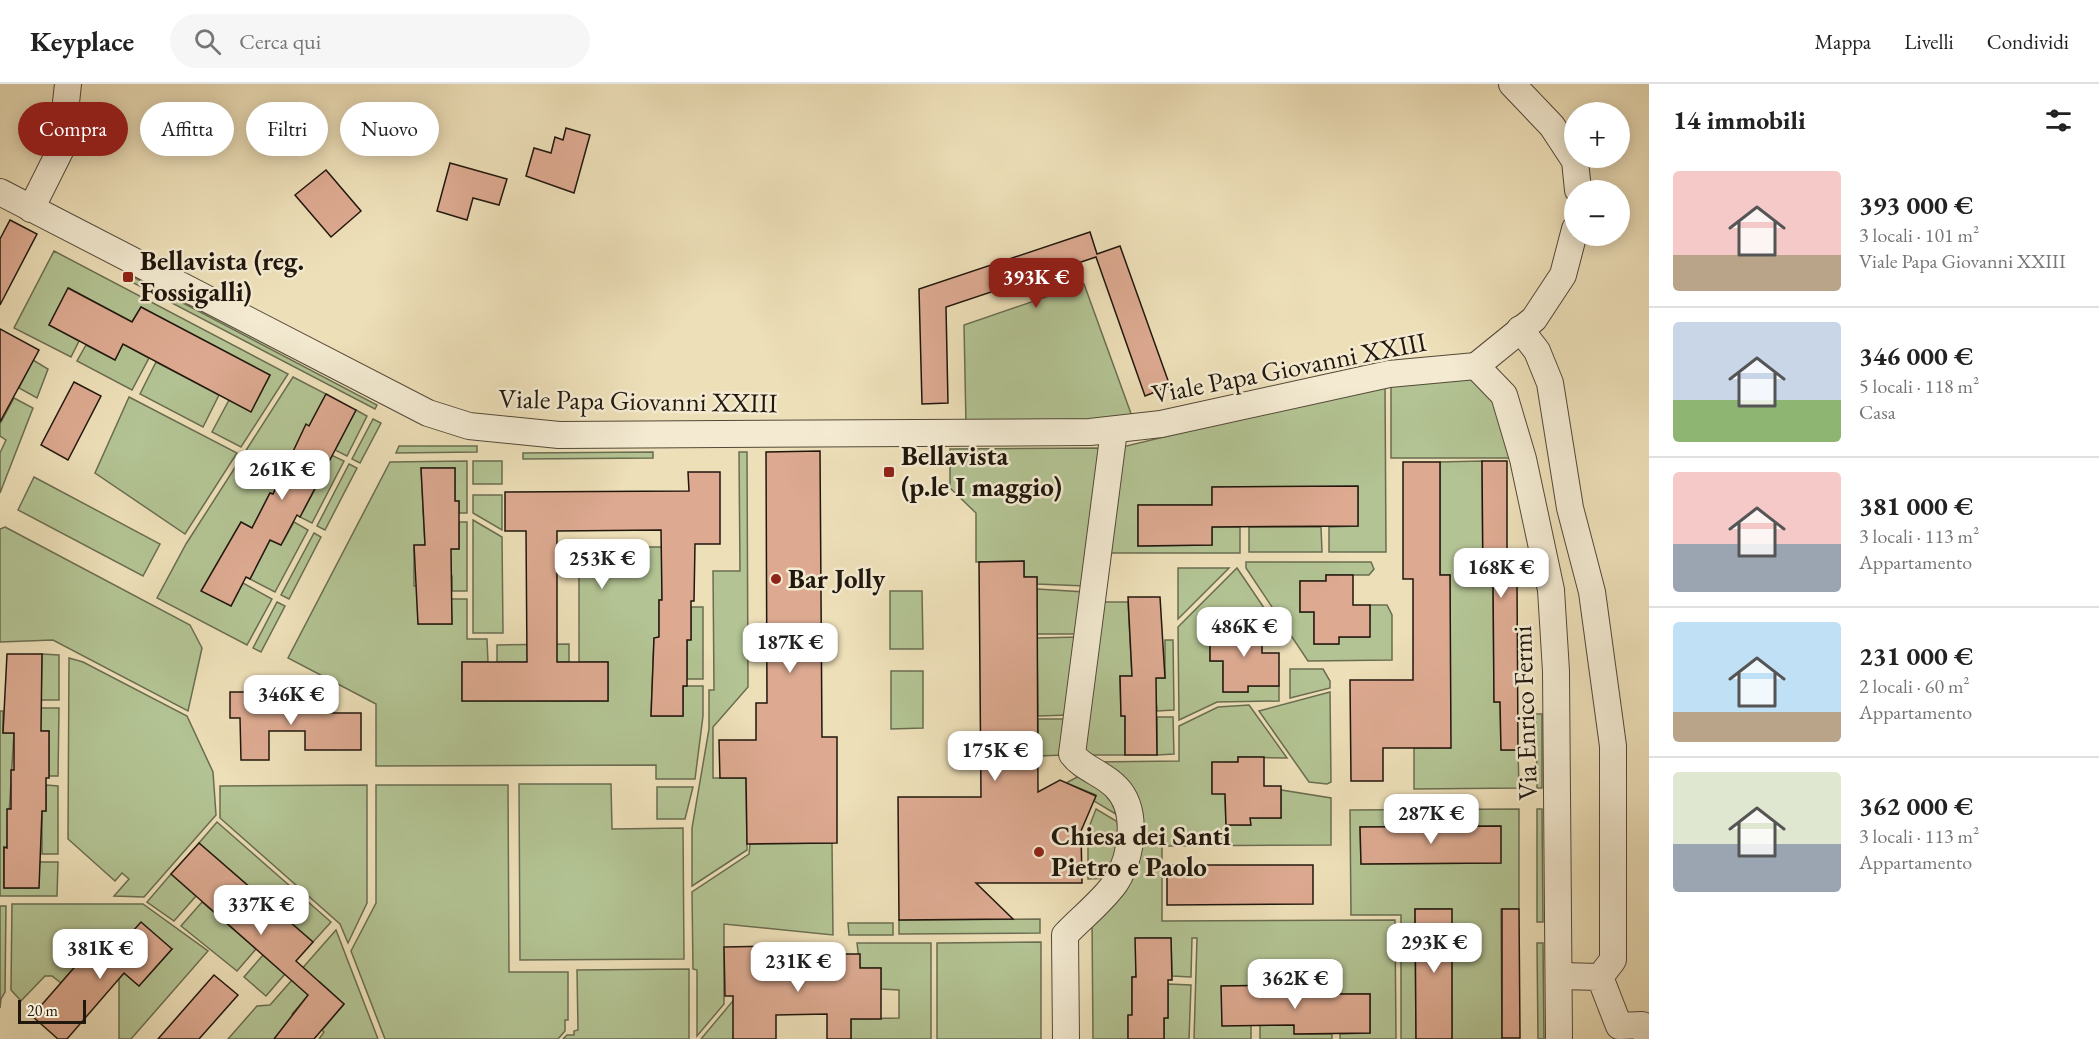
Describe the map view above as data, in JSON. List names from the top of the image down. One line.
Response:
{"streets":{"street":["Viale Papa Giovanni XXIII","Via Enrico Fermi"]},"crossings":[["Viale Papa Giovanni XXIII","Via Enrico Fermi"]],"places":{"transit":["Bellavista (reg. Fossigalli)","Bellavista (p.le I maggio)"],"other":["Bar Jolly","Chiesa dei Santi Pietro e Paolo"]},"scale_bar":"20 m","page":{"header":"Keyplace","search":"Cerca qui","nav":["Mappa","Livelli","Condividi"],"heading":"14 immobili","map_buttons":["+","−"],"chip":["Compra","Affitta","Filtri","Nuovo"],"list":[{"name":"393 000 €","note":"3 locali · 101 m² · Viale Papa Giovanni XXIII"},{"name":"346 000 €","note":"5 locali · 118 m² · Casa"},{"name":"381 000 €","note":"3 locali · 113 m² · Appartamento"},{"name":"231 000 €","note":"2 locali · 60 m² · Appartamento"},{"name":"362 000 €","note":"3 locali · 113 m² · Appartamento"}],"price":["393K €","261K €","253K €","168K €","486K €","187K €","346K €","175K €","287K €","337K €","293K €","381K €","231K €","362K €"],"scale":"20 m"}}
